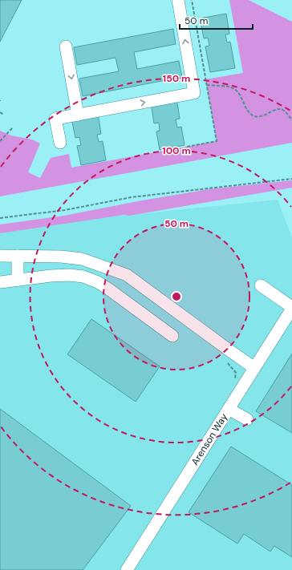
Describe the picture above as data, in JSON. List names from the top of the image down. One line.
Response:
{"streets":{"street":["Arenson Way"]},"scale_bar":"50 m","rings":["150 m","100 m","50 m"]}
